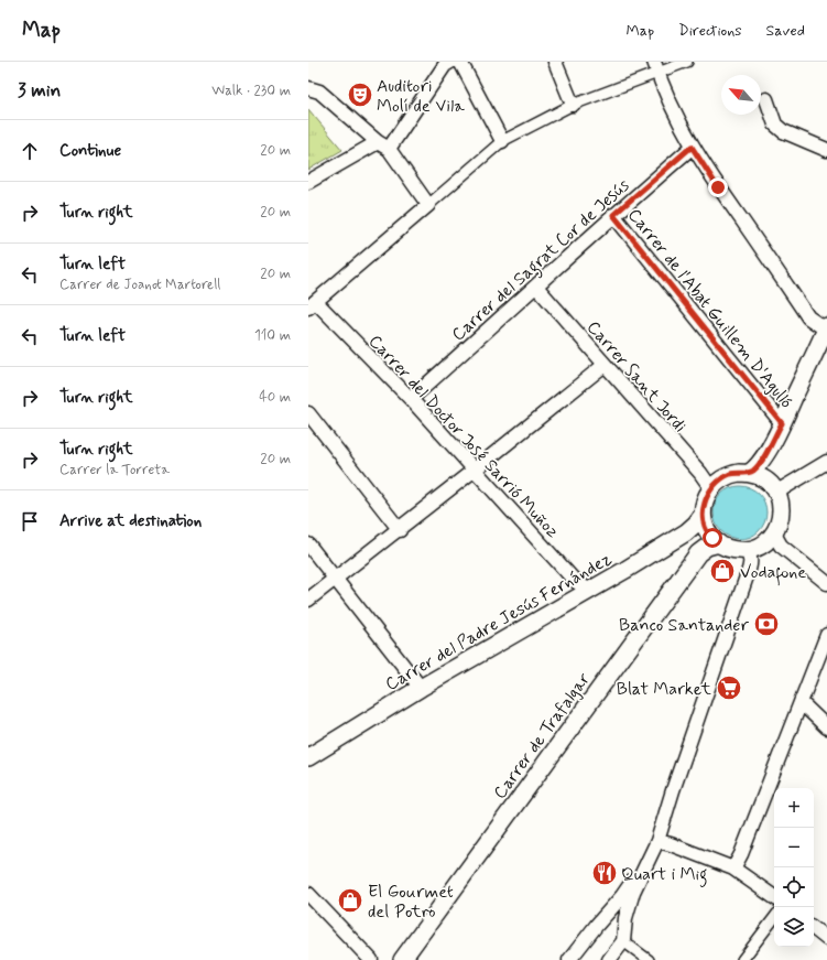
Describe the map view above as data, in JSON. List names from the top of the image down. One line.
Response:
{"streets":{"street":["Carrer del Sagrat Cor de Jesús","Carrer de l'Abat Guillem D'Agulló","Carrer Sant Jordi","Carrer del Doctor José Sarrió Muñoz","Carrer del Padre Jesús Fernández","Carrer de Trafalgar"]},"crossings":[["Carrer del Sagrat Cor de Jesús","Carrer de l'Abat Guillem D'Agulló"],["Carrer del Sagrat Cor de Jesús","Carrer Sant Jordi"],["Carrer del Sagrat Cor de Jesús","Carrer del Doctor José Sarrió Muñoz"],["Carrer Sant Jordi","Carrer del Padre Jesús Fernández"],["Carrer Sant Jordi","Carrer de Trafalgar"],["Carrer del Doctor José Sarrió Muñoz","Carrer del Padre Jesús Fernández"],["Carrer del Padre Jesús Fernández","Carrer de Trafalgar"]],"places":{"theatre":["Auditori Molí de Vila"],"shop":["Vodafone","El Gourmet del Potro"],"bank":["Banco Santander"],"supermarket":["Blat Market"],"restaurant":["Quart i Mig"]},"north":"top left","page":{"header":"Map","nav":["Map","Directions","Saved"],"heading":["3 min","Walk · 230 m"],"list":[["Continue","20 m"],["Turn right","20 m"],["Turn left","Carrer de Joanot Martorell","20 m"],["Turn left","110 m"],["Turn right","40 m"],["Turn right","Carrer la Torreta","20 m"],"Arrive at destination"],"map_buttons":["+","−"]}}
